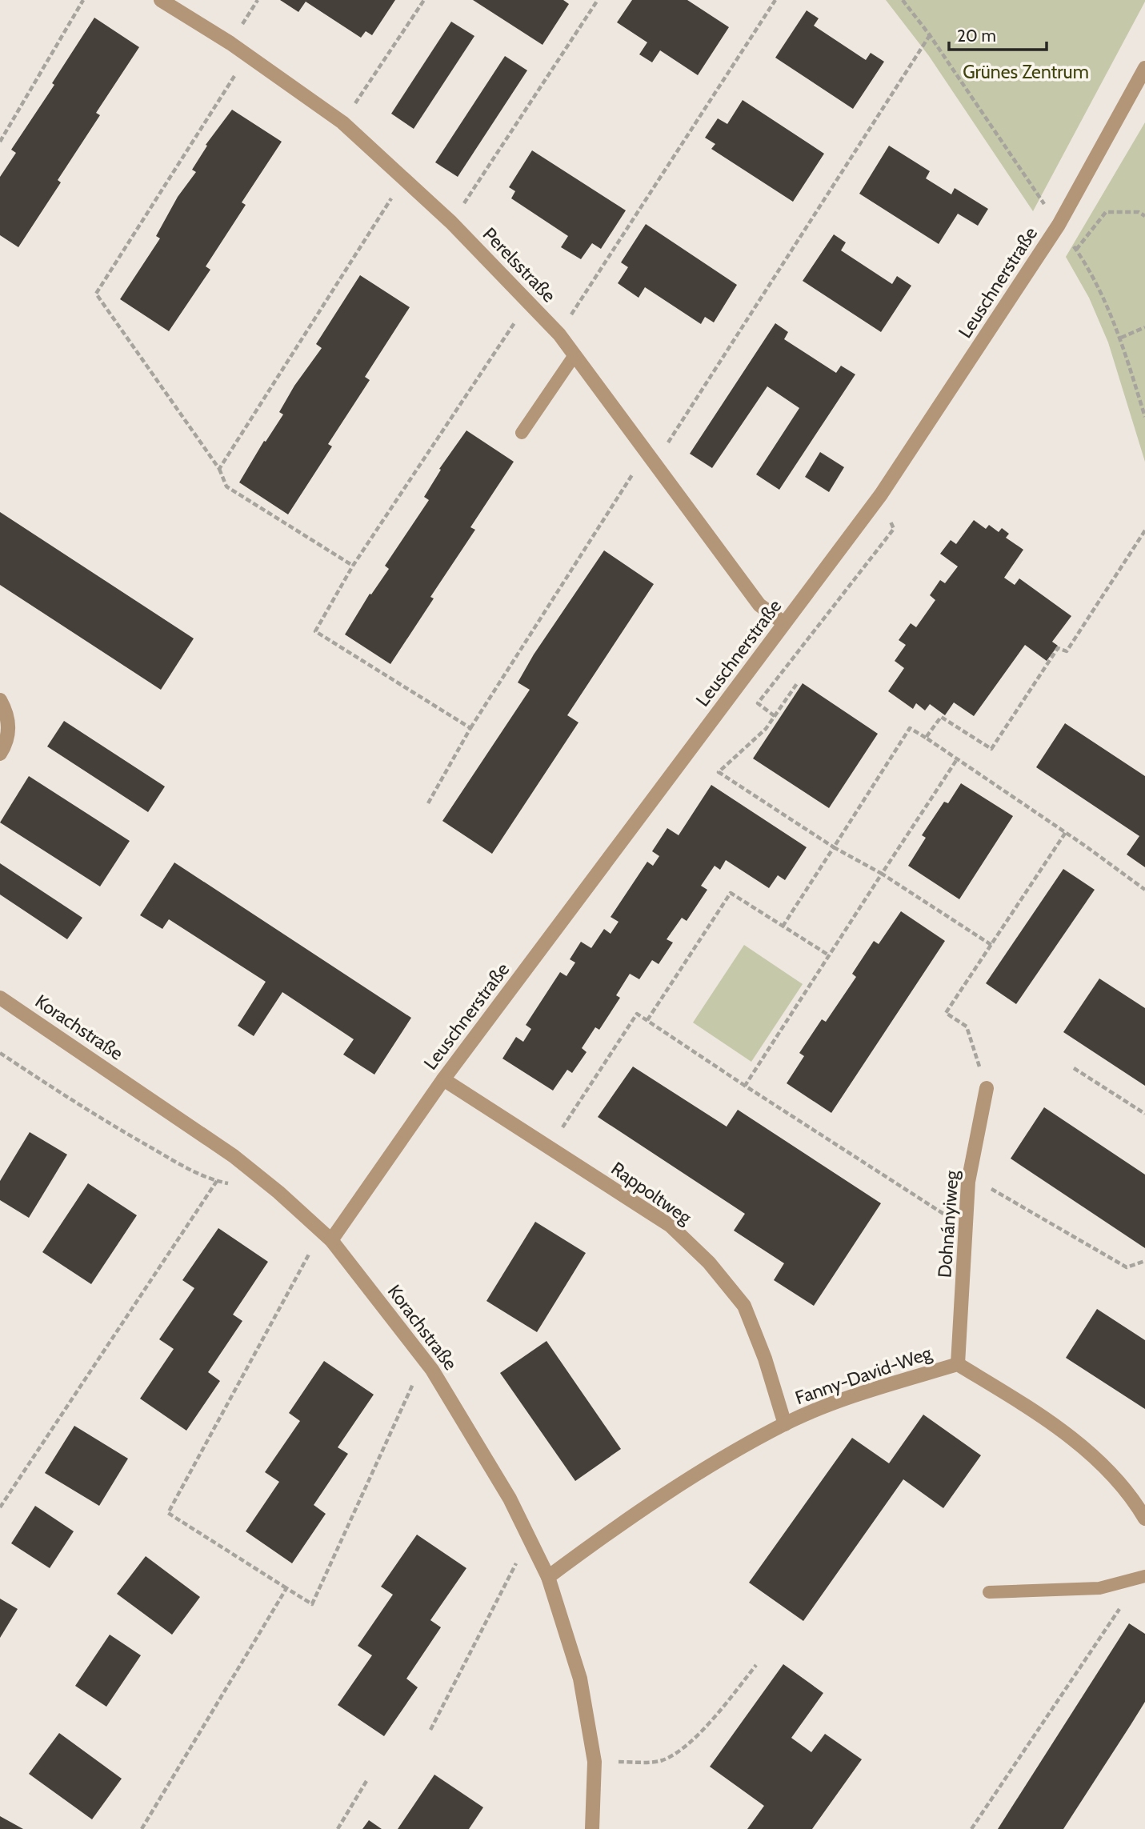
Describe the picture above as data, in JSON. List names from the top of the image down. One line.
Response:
{"streets":{"street":["Perelsstraße","Leuschnerstraße","Korachstraße","Rappoltweg","Dohnányiweg","Fanny-David-Weg"]},"crossings":[["Perelsstraße","Leuschnerstraße"],["Leuschnerstraße","Korachstraße"],["Leuschnerstraße","Rappoltweg"],["Korachstraße","Fanny-David-Weg"],["Rappoltweg","Fanny-David-Weg"],["Dohnányiweg","Fanny-David-Weg"]],"parks":["Grünes Zentrum"],"scale_bar":"20 m"}
